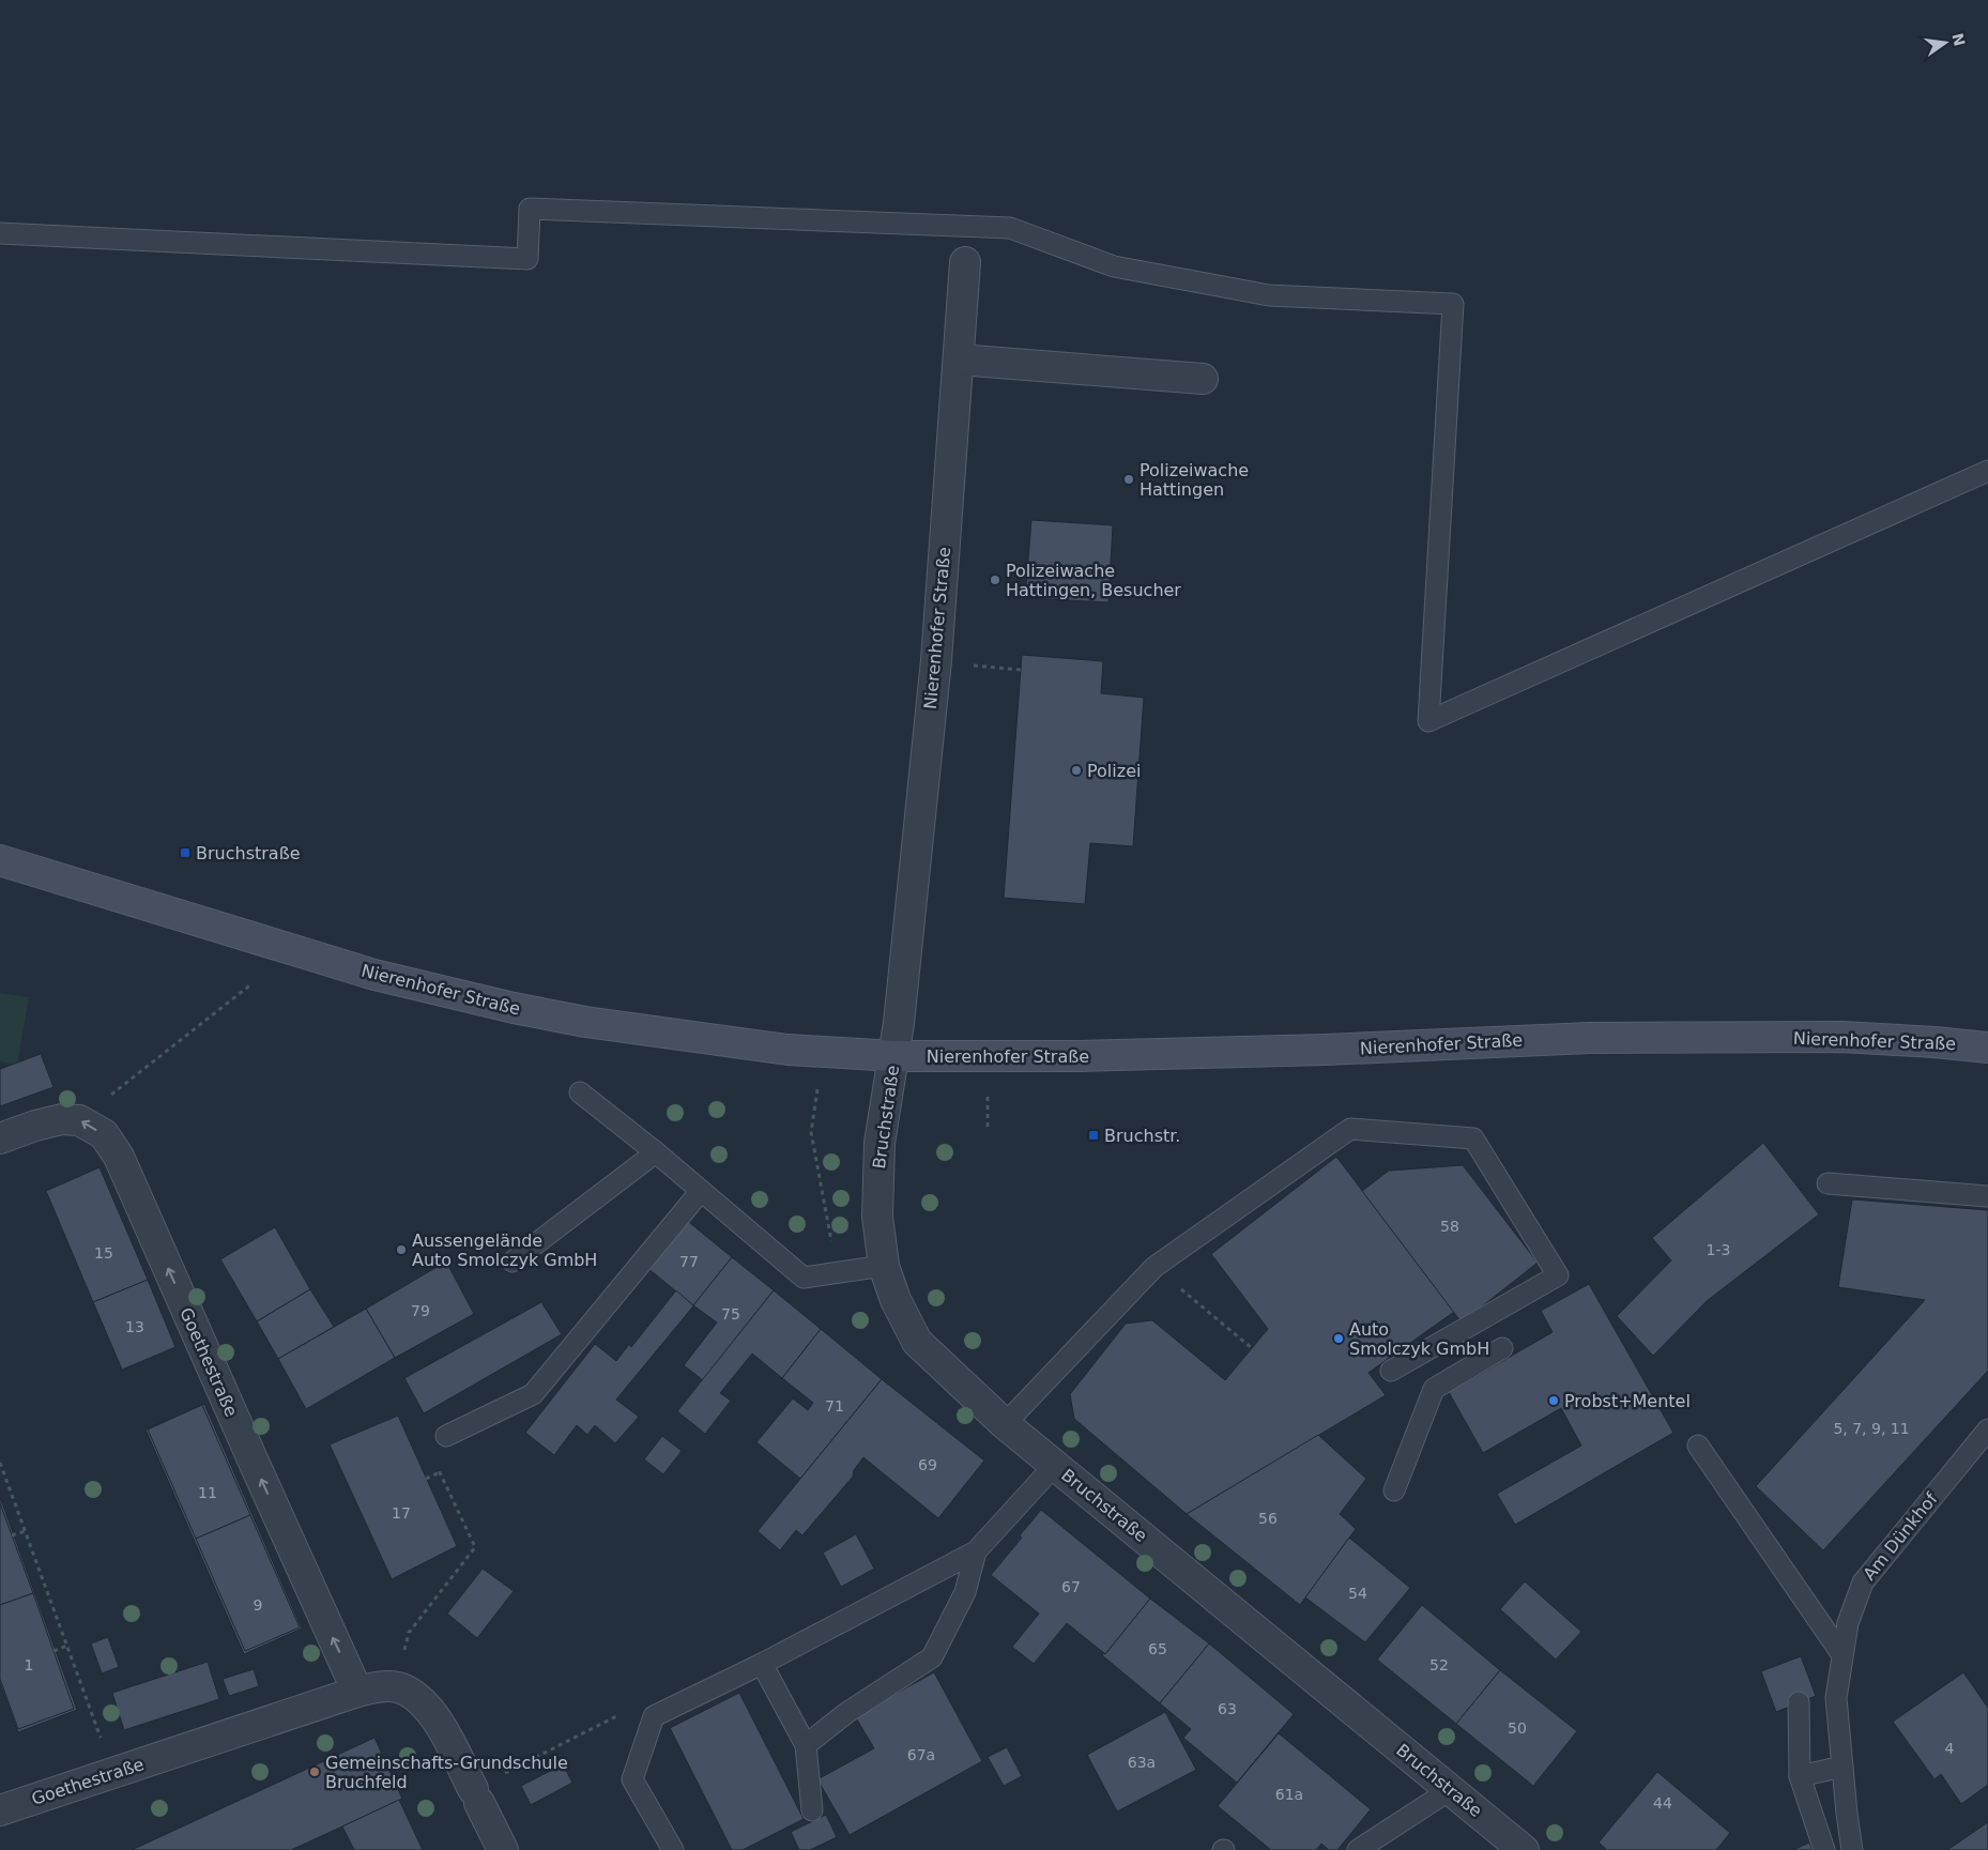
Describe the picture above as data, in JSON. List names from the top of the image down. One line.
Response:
{"streets":{"main road":["Nierenhofer Straße"],"street":["Bruchstraße","Goethestraße"],"lane":["Am Dünkhof"]},"crossings":[["Nierenhofer Straße","Bruchstraße"]],"one_way":["Goethestraße"],"places":{"other":["Polizeiwache Hattingen","Polizeiwache Hattingen, Besucher","Polizei","Aussengelände Auto Smolczyk GmbH","Auto Smolczyk GmbH","Probst+Mentel","Gemeinschafts-Grundschule Bruchfeld"],"transit":["Bruchstraße","Bruchstr."]},"house_numbers":["58","1-3","15","77","79","75","13","71","5, 7, 9, 11","69","11","17","56","67","54","9","65","1","52","63","50","4","67a","63a","61a","44"],"north":"right"}
